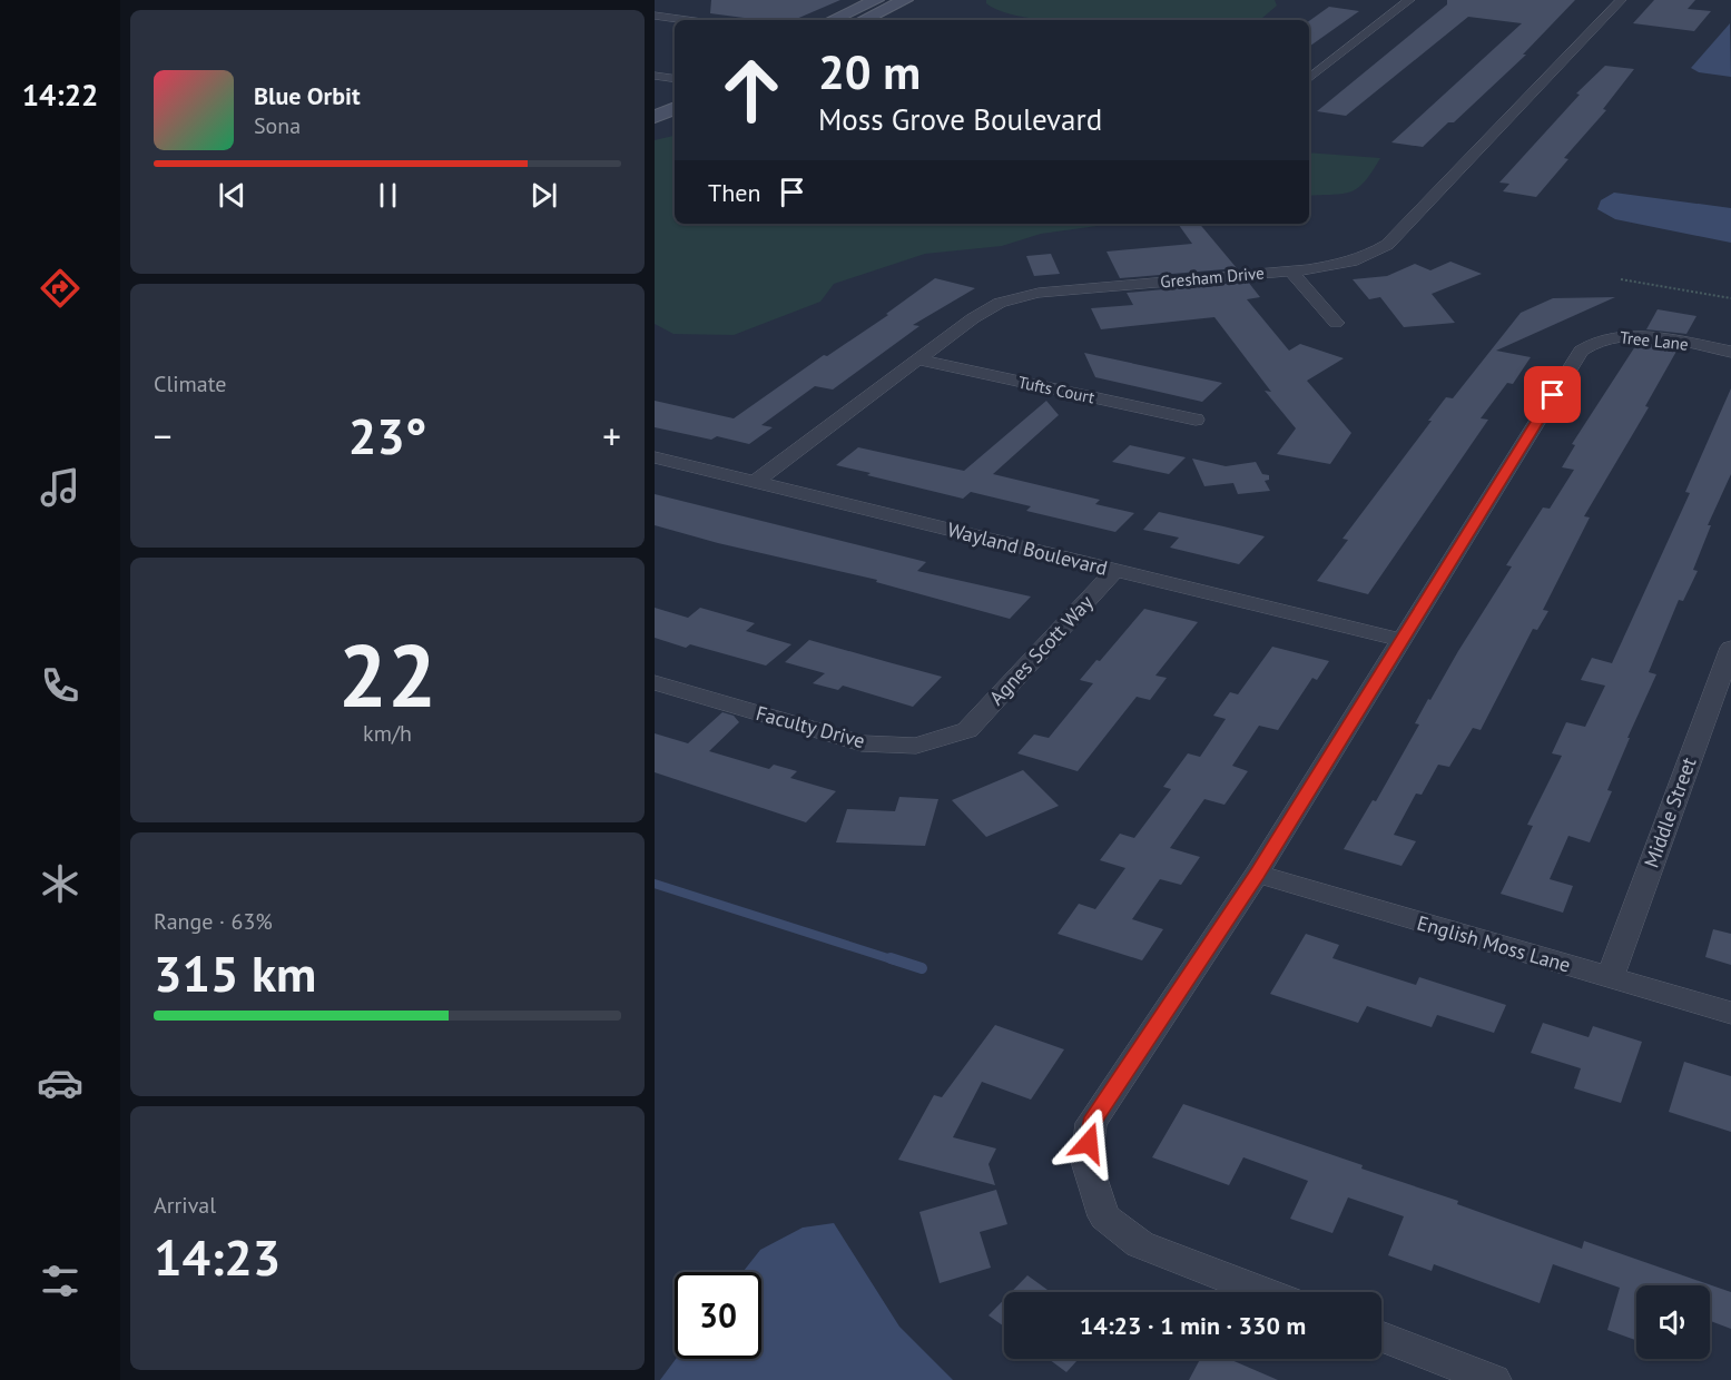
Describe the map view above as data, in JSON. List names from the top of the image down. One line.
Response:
{"streets":{"street":["Gresham Drive","Tree Lane","Tufts Court","Wayland Boulevard","Agnes Scott Way","Faculty Drive","Middle Street","English Moss Lane"]},"crossings":[["Gresham Drive","Tufts Court"],["Gresham Drive","Wayland Boulevard"],["Tree Lane","Wayland Boulevard"],["Wayland Boulevard","Agnes Scott Way"],["Agnes Scott Way","Faculty Drive"],["Middle Street","English Moss Lane"]],"page":{"tabs":"14:22","turn":["20 m","Moss Grove Boulevard"],"song":["Blue Orbit","Sona"],"then":"Then","tile":["Climate",["22","km/h"],["Range · 63%","315 km"],["Arrival","14:23"]],"heat":["−","23°","+"],"limit":"30","trip":"14:23 · 1 min · 330 m"}}
